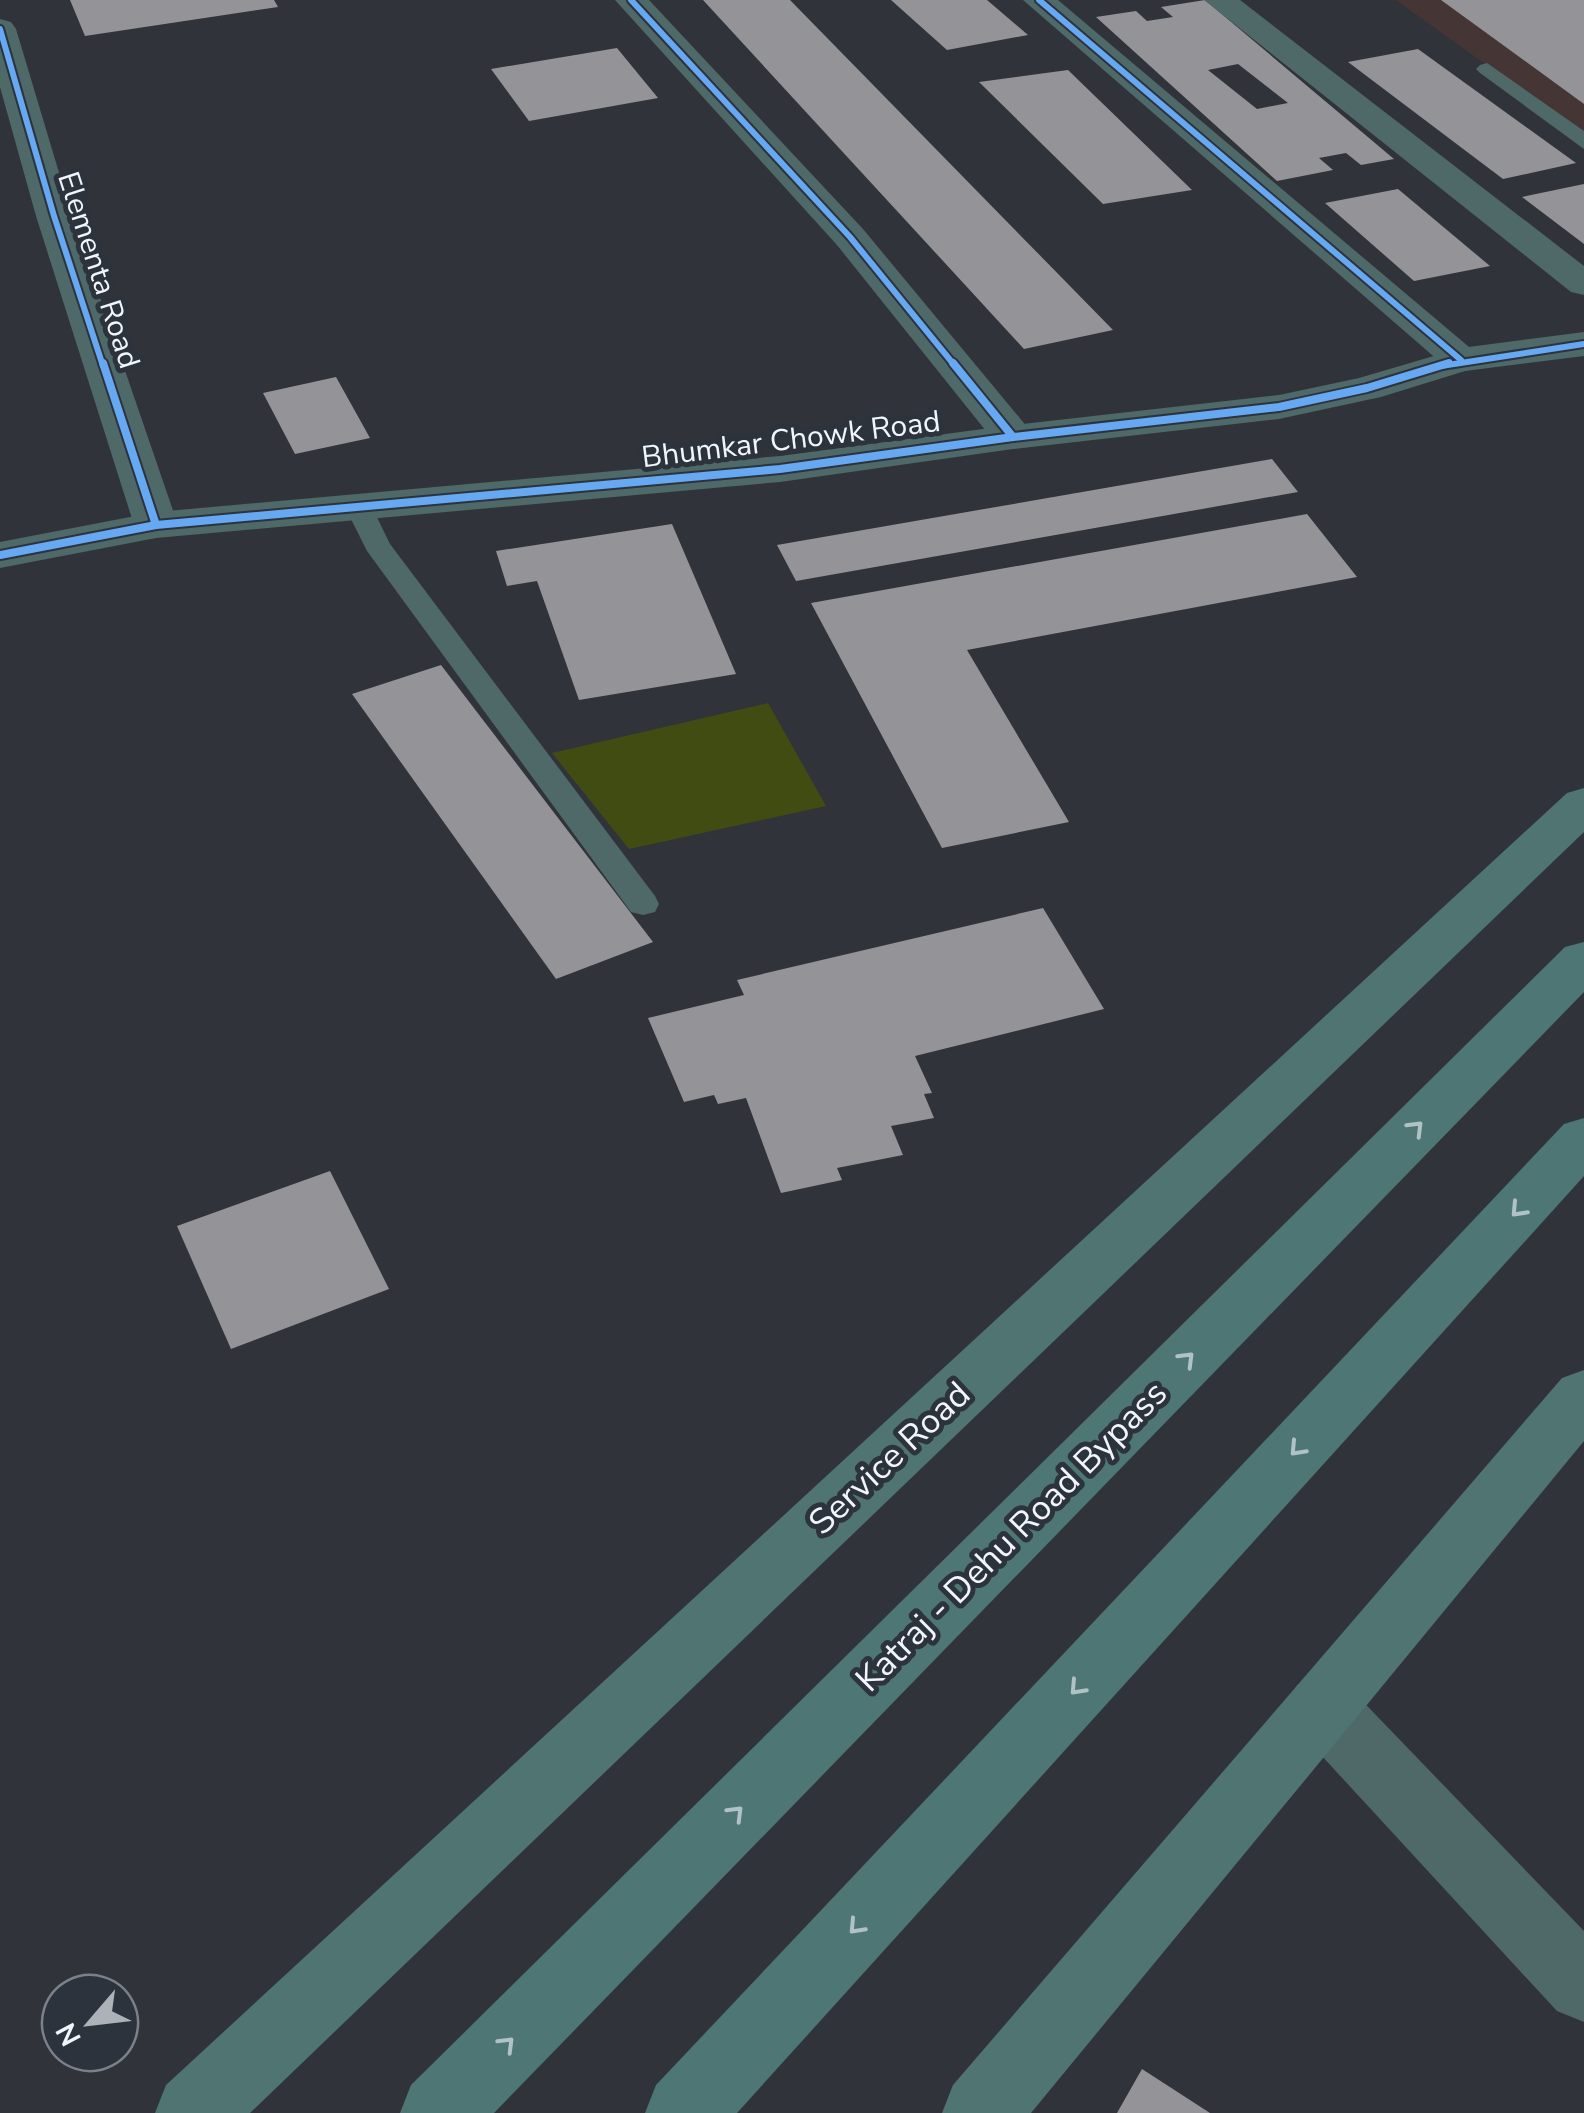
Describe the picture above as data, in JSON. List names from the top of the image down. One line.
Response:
{"streets":{"highway":["Katraj - Dehu Road Bypass"],"main road":["Service Road"],"street":["Elementa Road","Bhumkar Chowk Road"]},"crossings":[["Elementa Road","Bhumkar Chowk Road"]],"north":"bottom left"}
